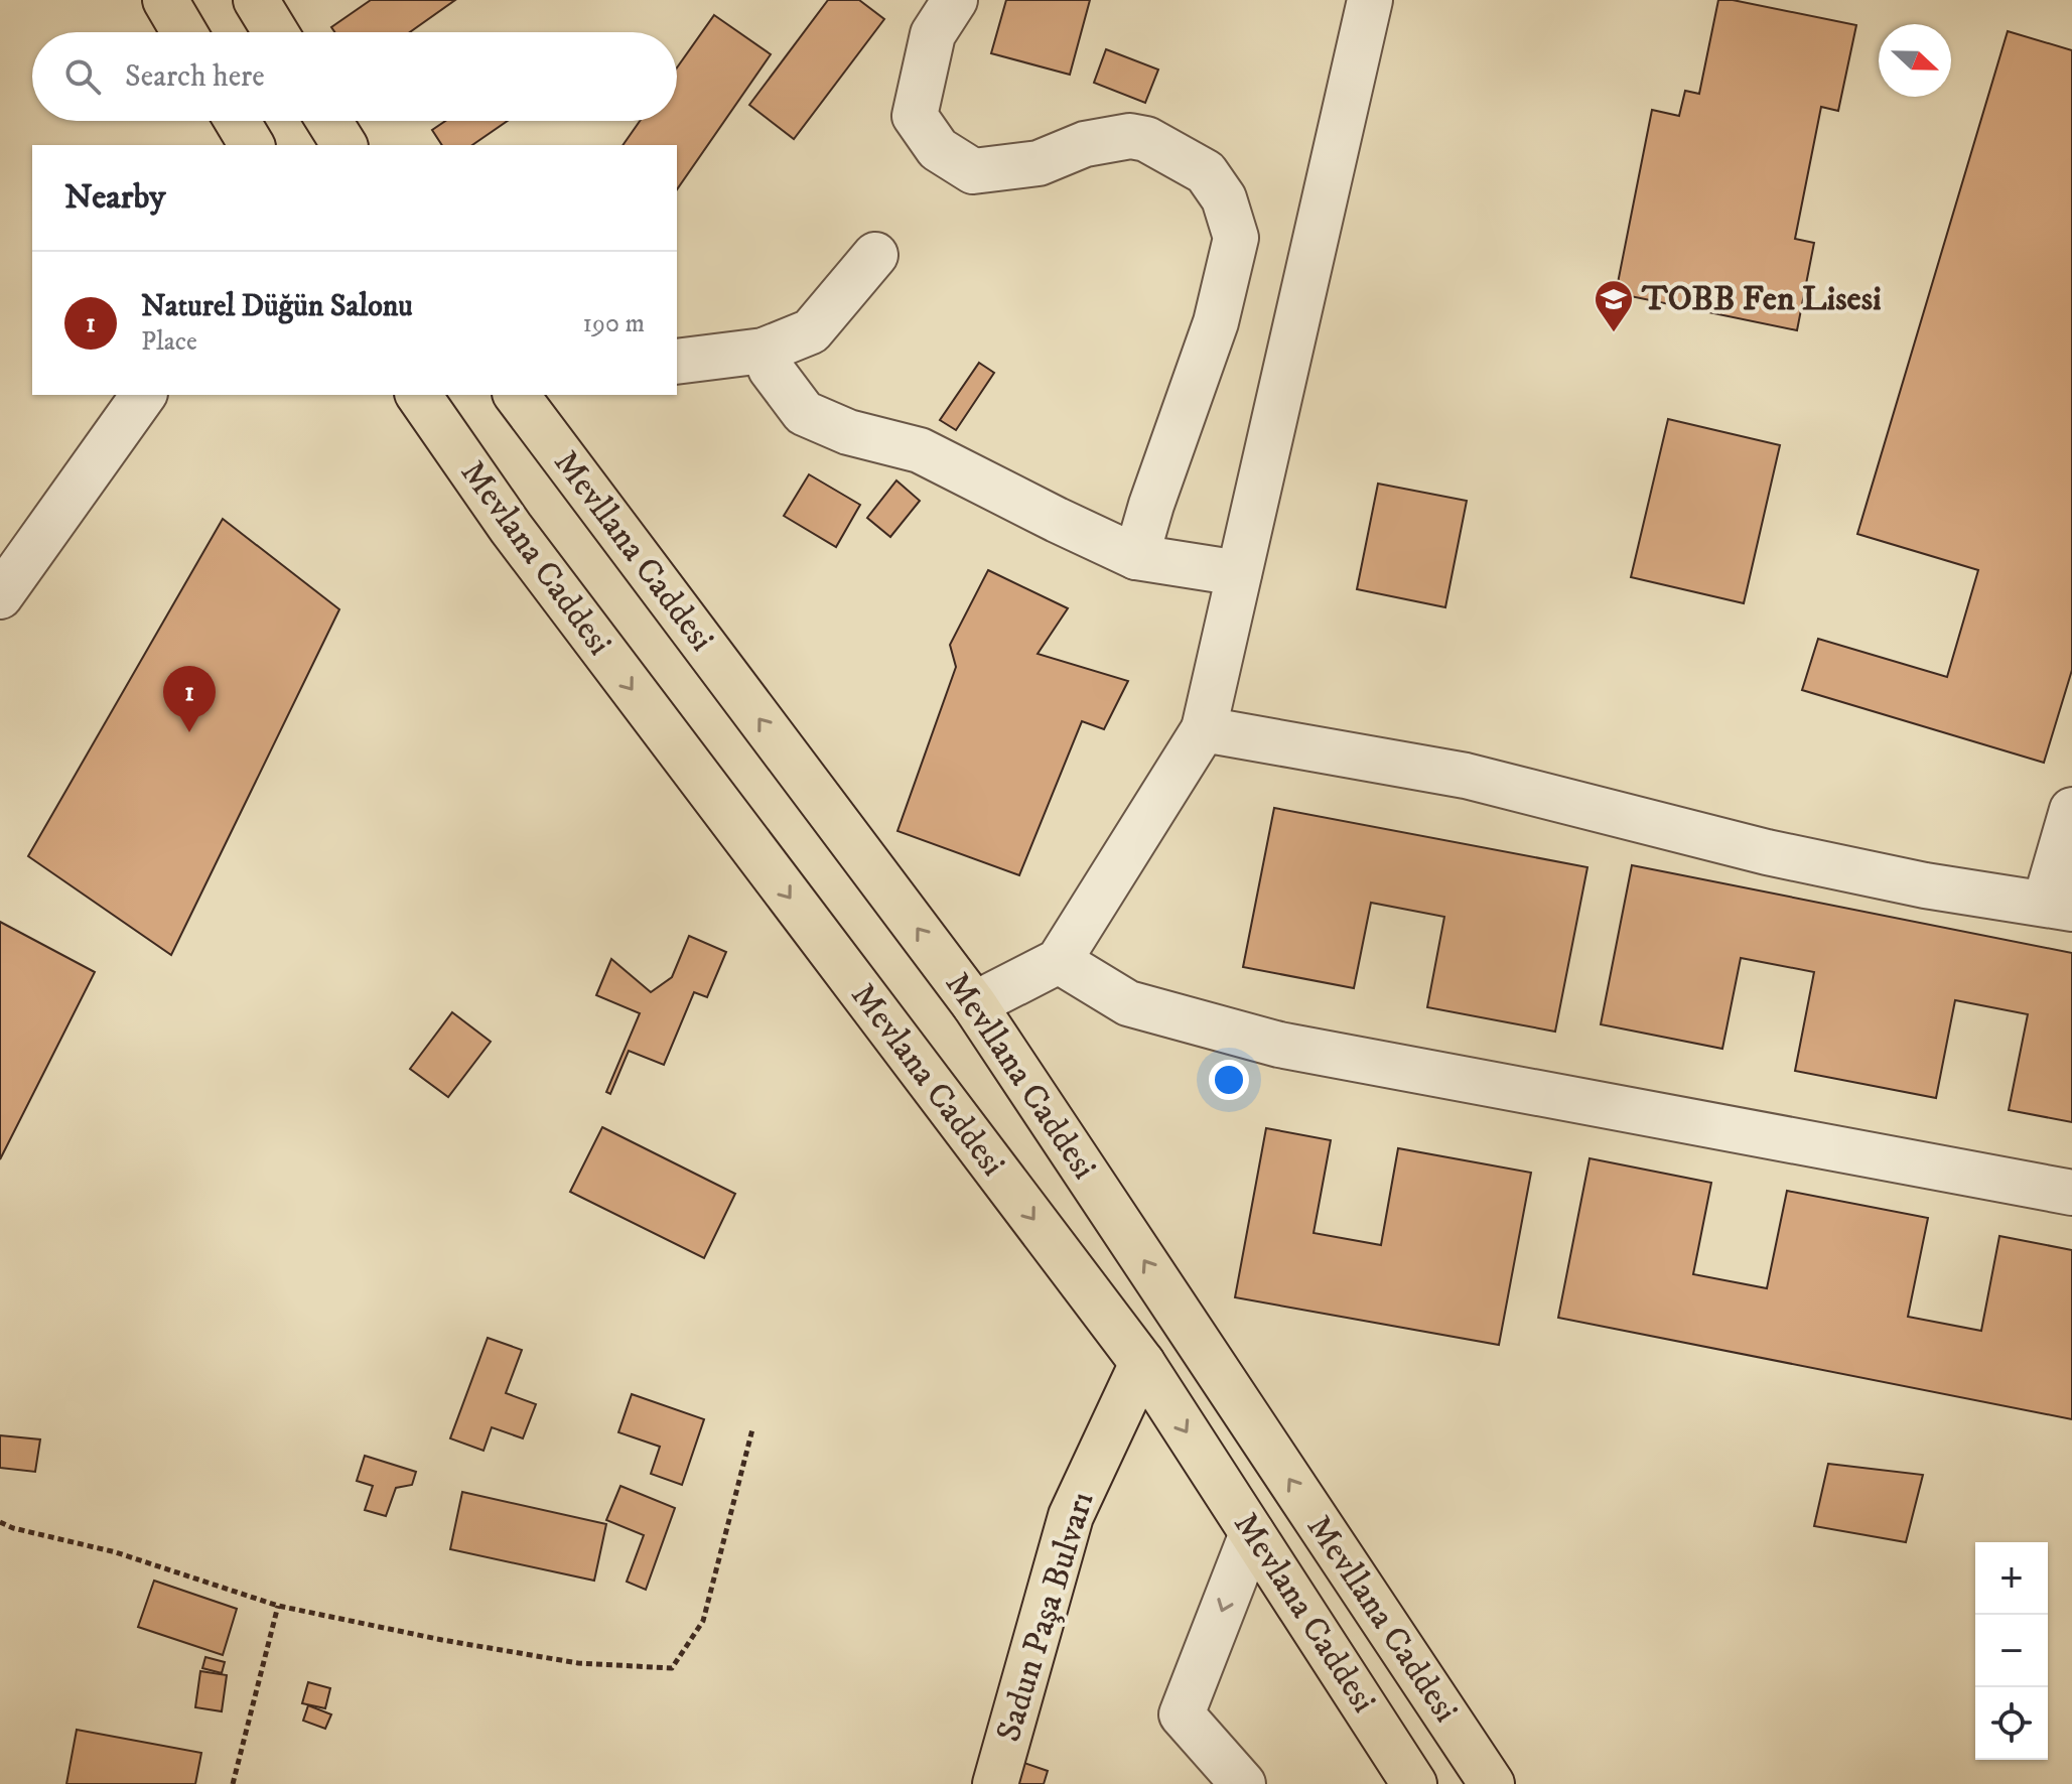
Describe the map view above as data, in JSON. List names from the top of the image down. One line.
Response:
{"streets":{"main road":["Mevllana Caddesi","Mevlana Caddesi","Sadun Paşa Bulvarı"]},"crossings":[["Mevlana Caddesi","Sadun Paşa Bulvarı"]],"one_way":["Mevllana Caddesi","Mevlana Caddesi"],"places":{"school or university":["TOBB Fen Lisesi"]},"north":"right","page":{"search":"Search here","heading":"Nearby","list":[{"mark":"1","name":"Naturel Düğün Salonu","note":"Place","value":"190 m"}],"pins":"1","map_buttons":["+","−"]}}
